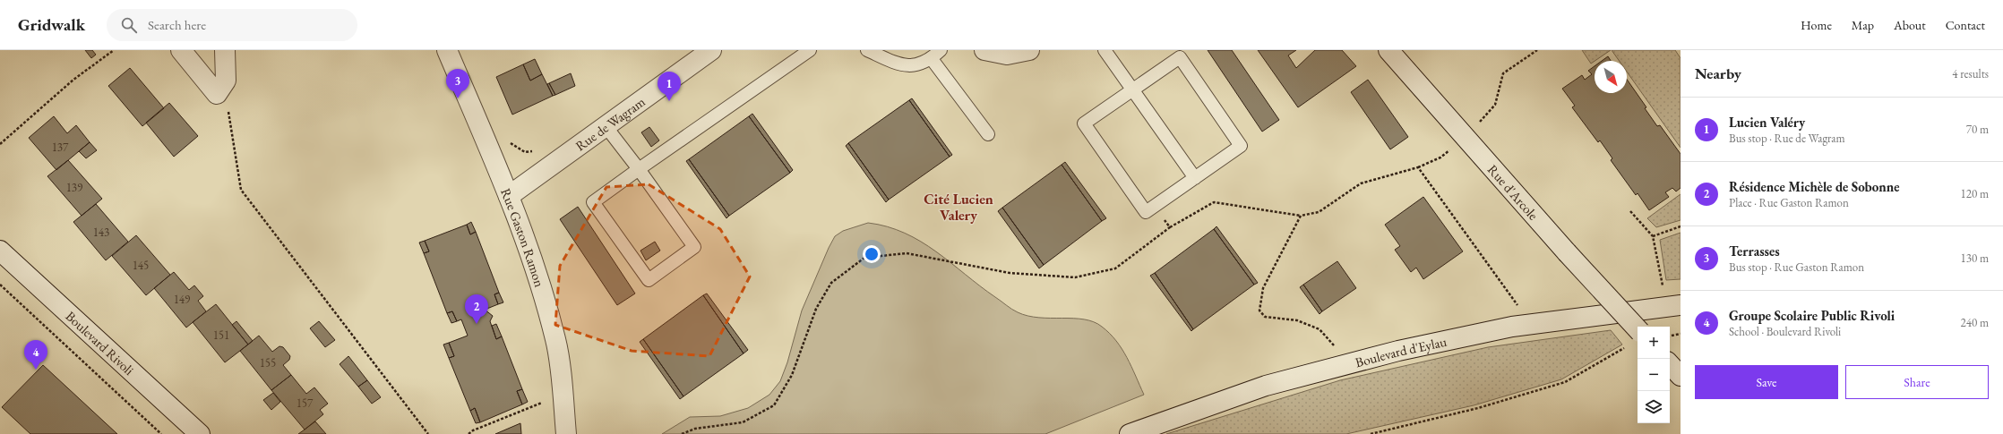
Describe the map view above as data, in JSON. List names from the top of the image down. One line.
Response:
{"streets":{"street":["Rue de Wagram","Rue d'Arcole","Rue Gaston Ramon","Boulevard Rivoli","Boulevard d'Eylau"]},"crossings":[["Rue de Wagram","Rue Gaston Ramon"]],"districts":["Cité Lucien Valery"],"house_numbers":["137","139","143","145","149","151","155","157"],"north":"bottom right","page":{"header":"Gridwalk","search":"Search here","nav":["Home","Map","About","Contact"],"heading":["Nearby","4 results"],"pins":["3","1","2","4"],"list":[{"mark":"1","name":"Lucien Valéry","note":"Bus stop · Rue de Wagram","value":"70 m"},{"mark":"2","name":"Résidence Michèle de Sobonne","note":"Place · Rue Gaston Ramon","value":"120 m"},{"mark":"3","name":"Terrasses","note":"Bus stop · Rue Gaston Ramon","value":"130 m"},{"mark":"4","name":"Groupe Scolaire Public Rivoli","note":"School · Boulevard Rivoli","value":"240 m"}],"map_buttons":["+","−"],"buttons":["Save","Share"]}}
